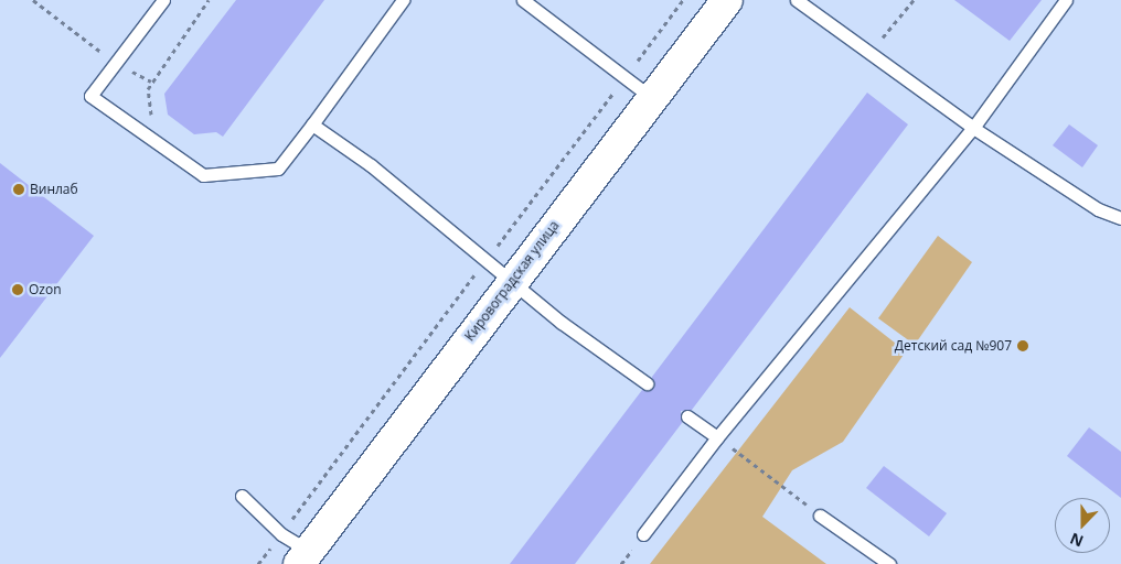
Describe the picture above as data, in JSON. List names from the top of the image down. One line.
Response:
{"streets":{"street":["Кировоградская улица"]},"places":["Винлаб","Ozon","Детский сад №907"],"north":"bottom"}
